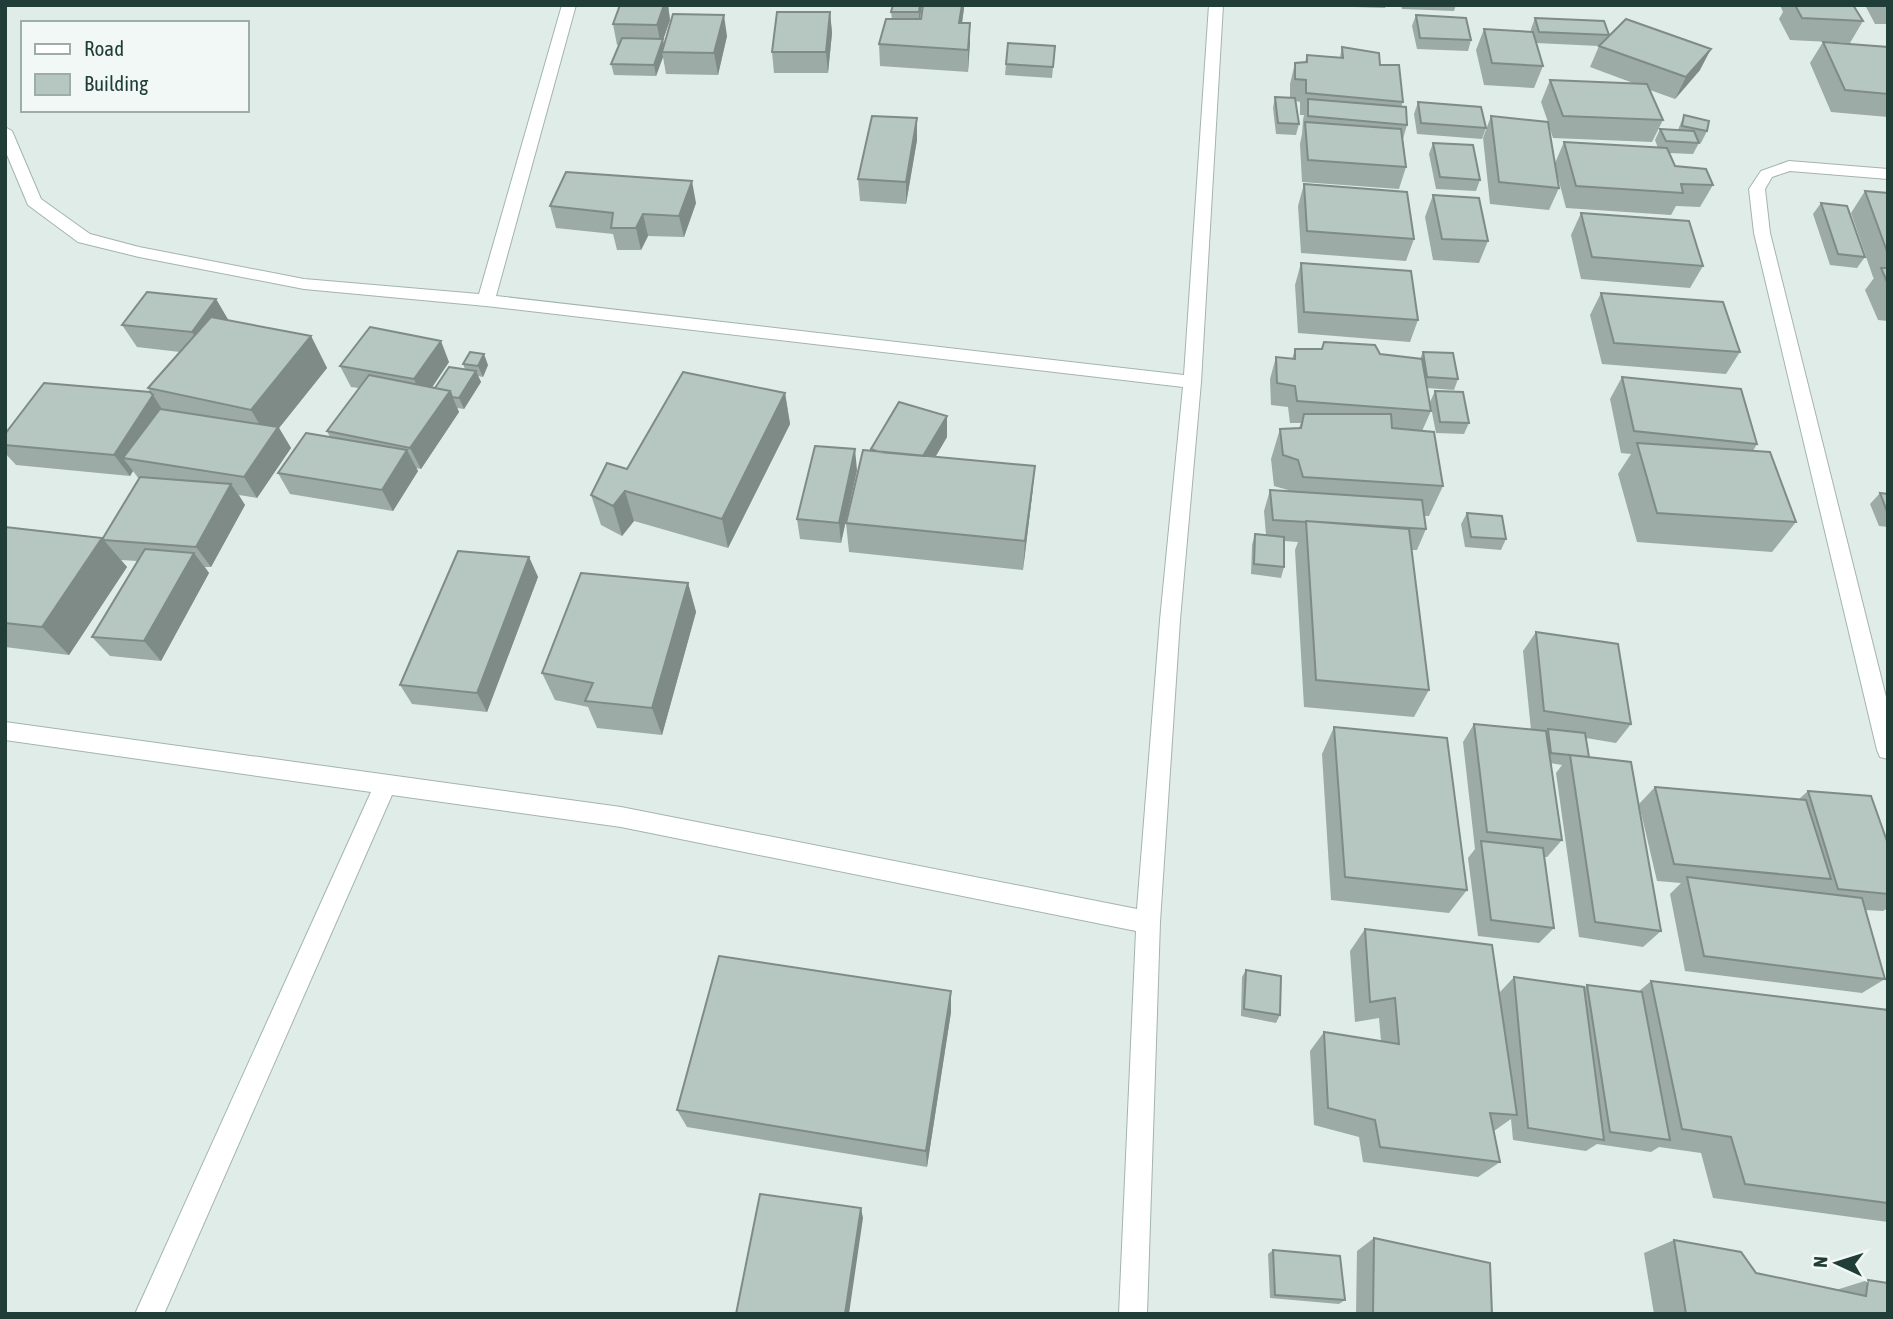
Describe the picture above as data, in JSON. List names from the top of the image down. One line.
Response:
{"legend":["Road","Building"],"north":"left"}
